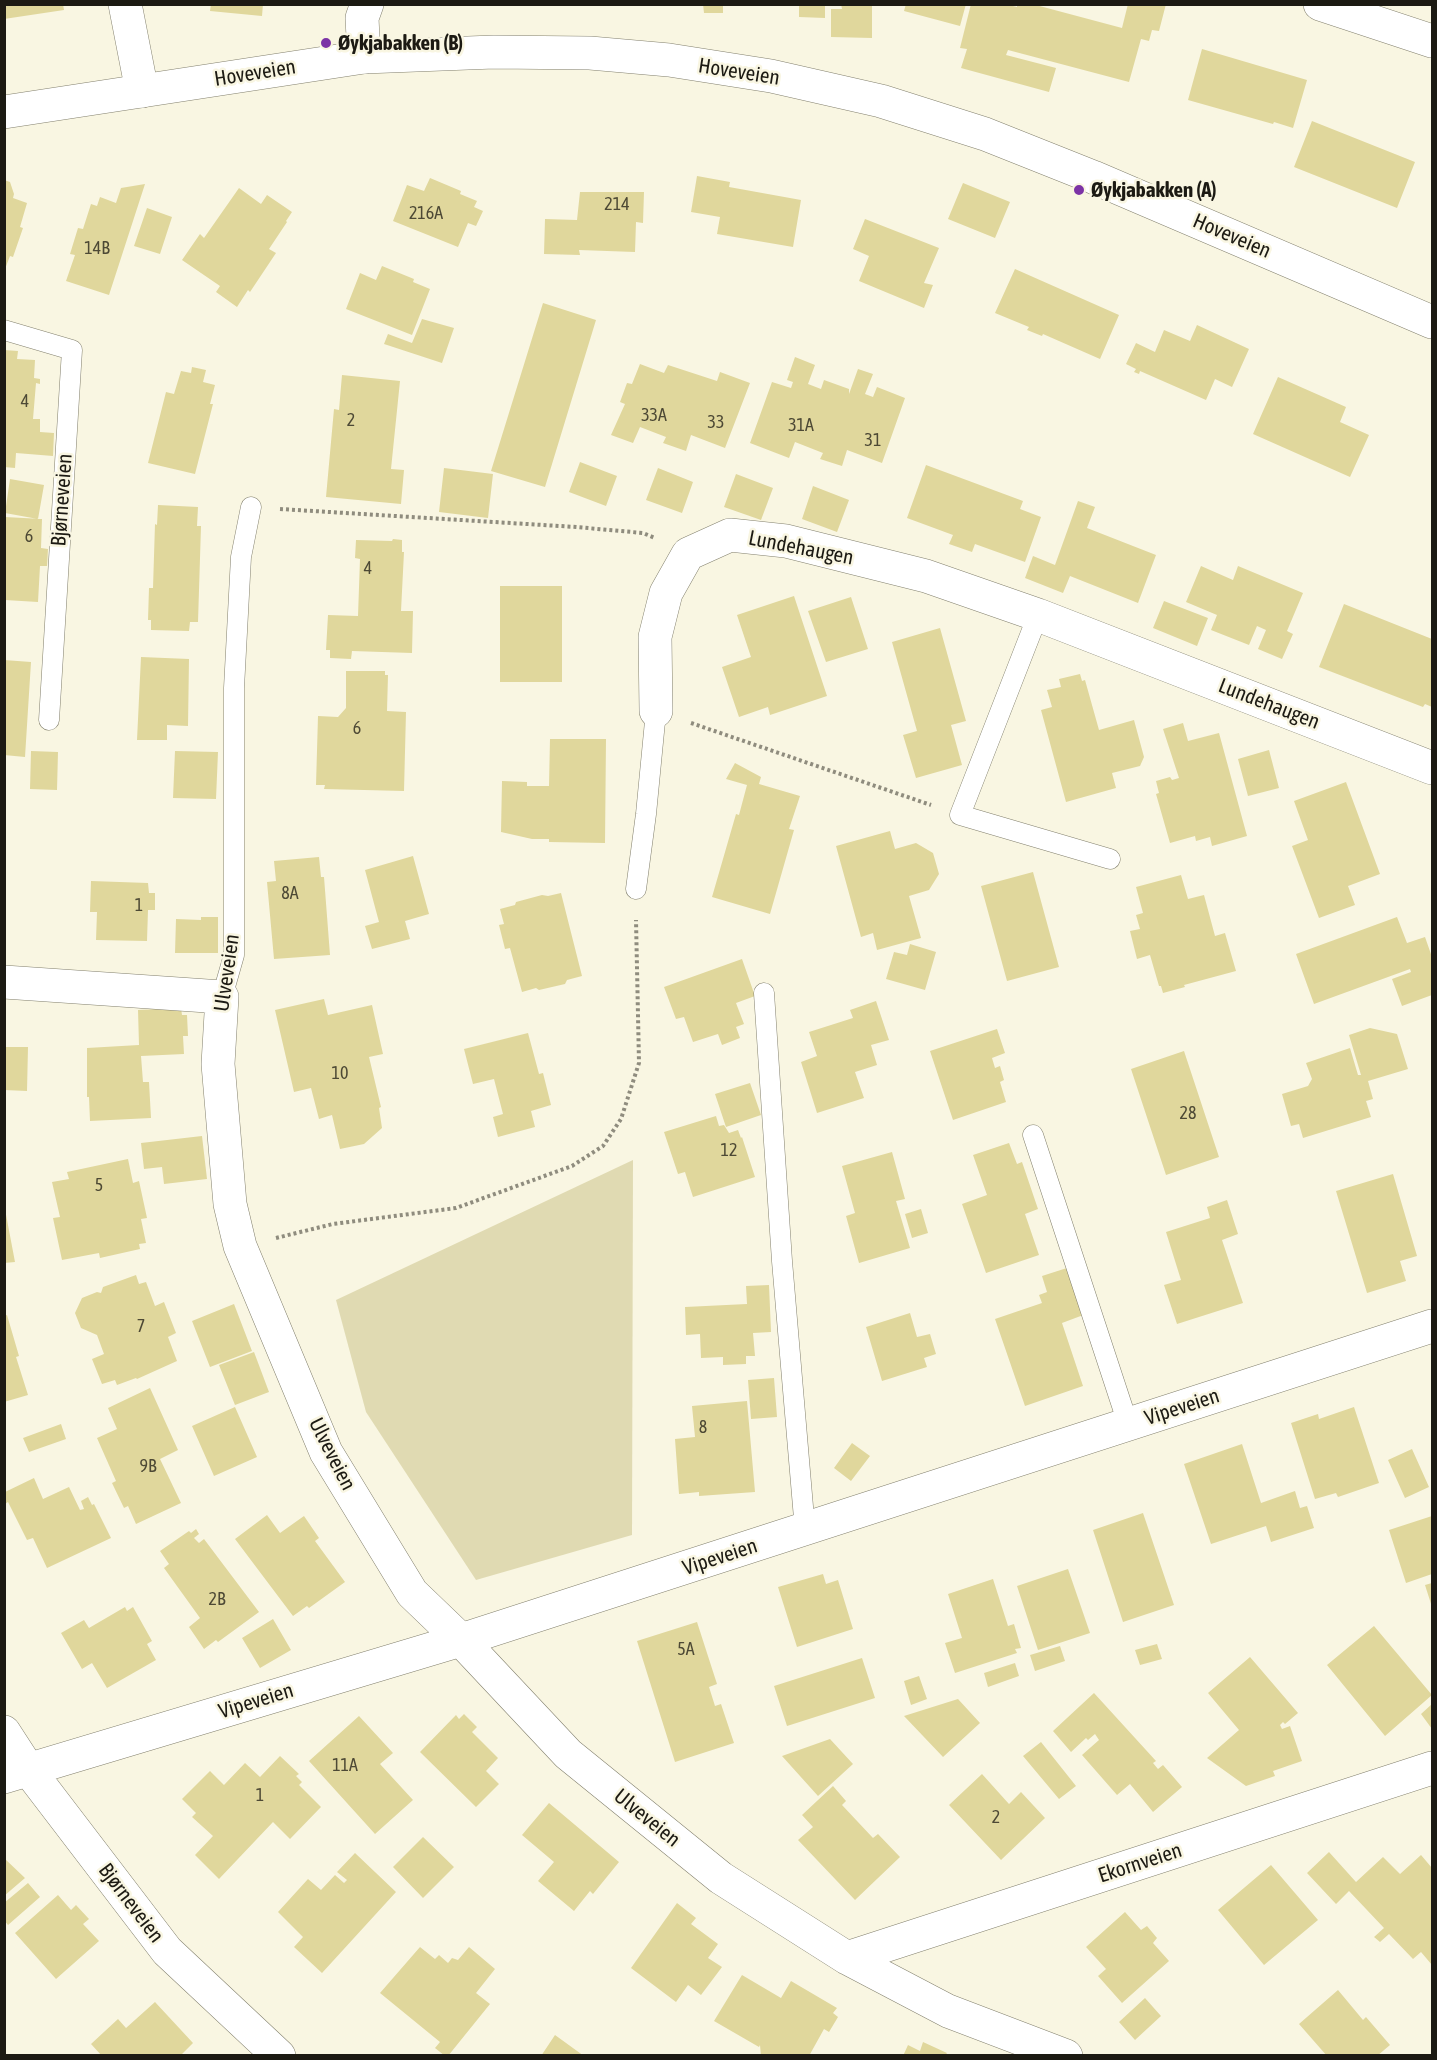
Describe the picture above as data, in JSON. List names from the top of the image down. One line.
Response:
{"streets":{"street":["Hoveveien","Bjørneveien","Lundehaugen","Ulveveien","Vipeveien","Ekornveien"]},"crossings":[["Bjørneveien","Vipeveien"],["Ulveveien","Vipeveien"],["Ulveveien","Ekornveien"]],"places":["Øykjabakken (B)","Øykjabakken (A)"],"house_numbers":["214","216A","14B","4","33A","2","33","31A","31","6","4","6","8A","1","10","28","12","5","7","8","9B","2B","5A","11A","1","2"]}
